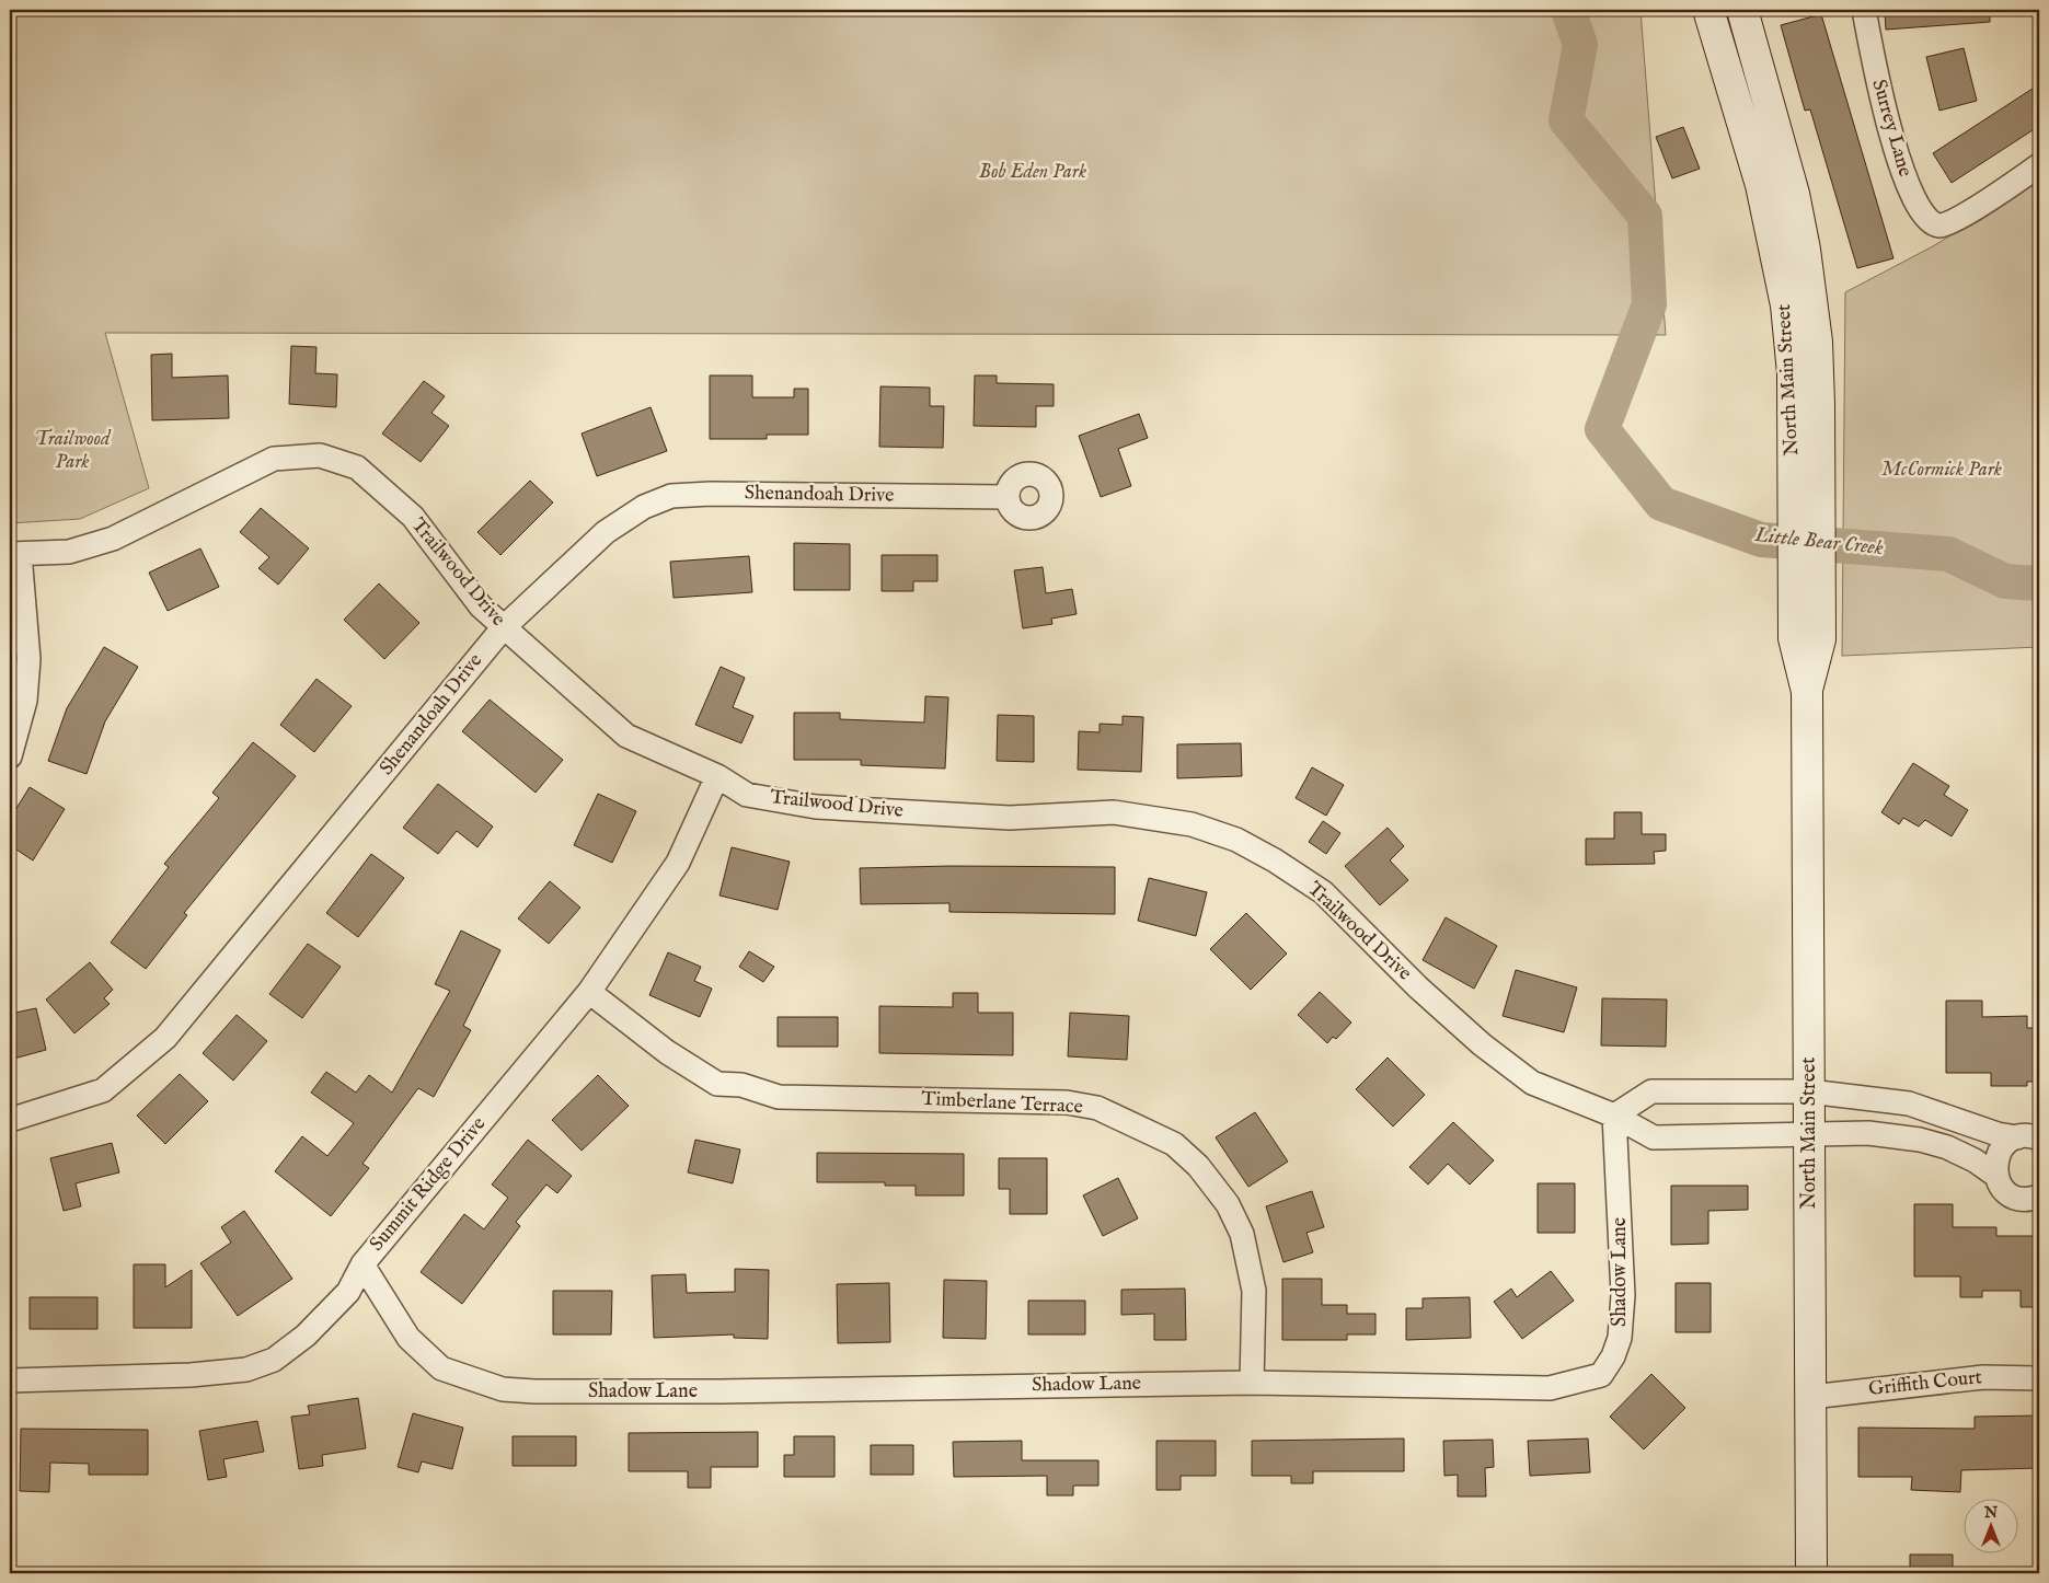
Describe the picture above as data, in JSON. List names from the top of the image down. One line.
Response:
{"streets":{"main road":["North Main Street"],"street":["Surrey Lane","Shenandoah Drive","Trailwood Drive","Timberlane Terrace","Summit Ridge Drive","Shadow Lane","Griffith Court"]},"crossings":[["North Main Street","Trailwood Drive"],["North Main Street","Griffith Court"],["Shenandoah Drive","Trailwood Drive"],["Trailwood Drive","Summit Ridge Drive"],["Trailwood Drive","Shadow Lane"],["Timberlane Terrace","Summit Ridge Drive"],["Timberlane Terrace","Shadow Lane"],["Summit Ridge Drive","Shadow Lane"]],"water":["Little Bear Creek"],"parks":["Bob Eden Park","Trailwood Park","McCormick Park"],"north":"top"}
